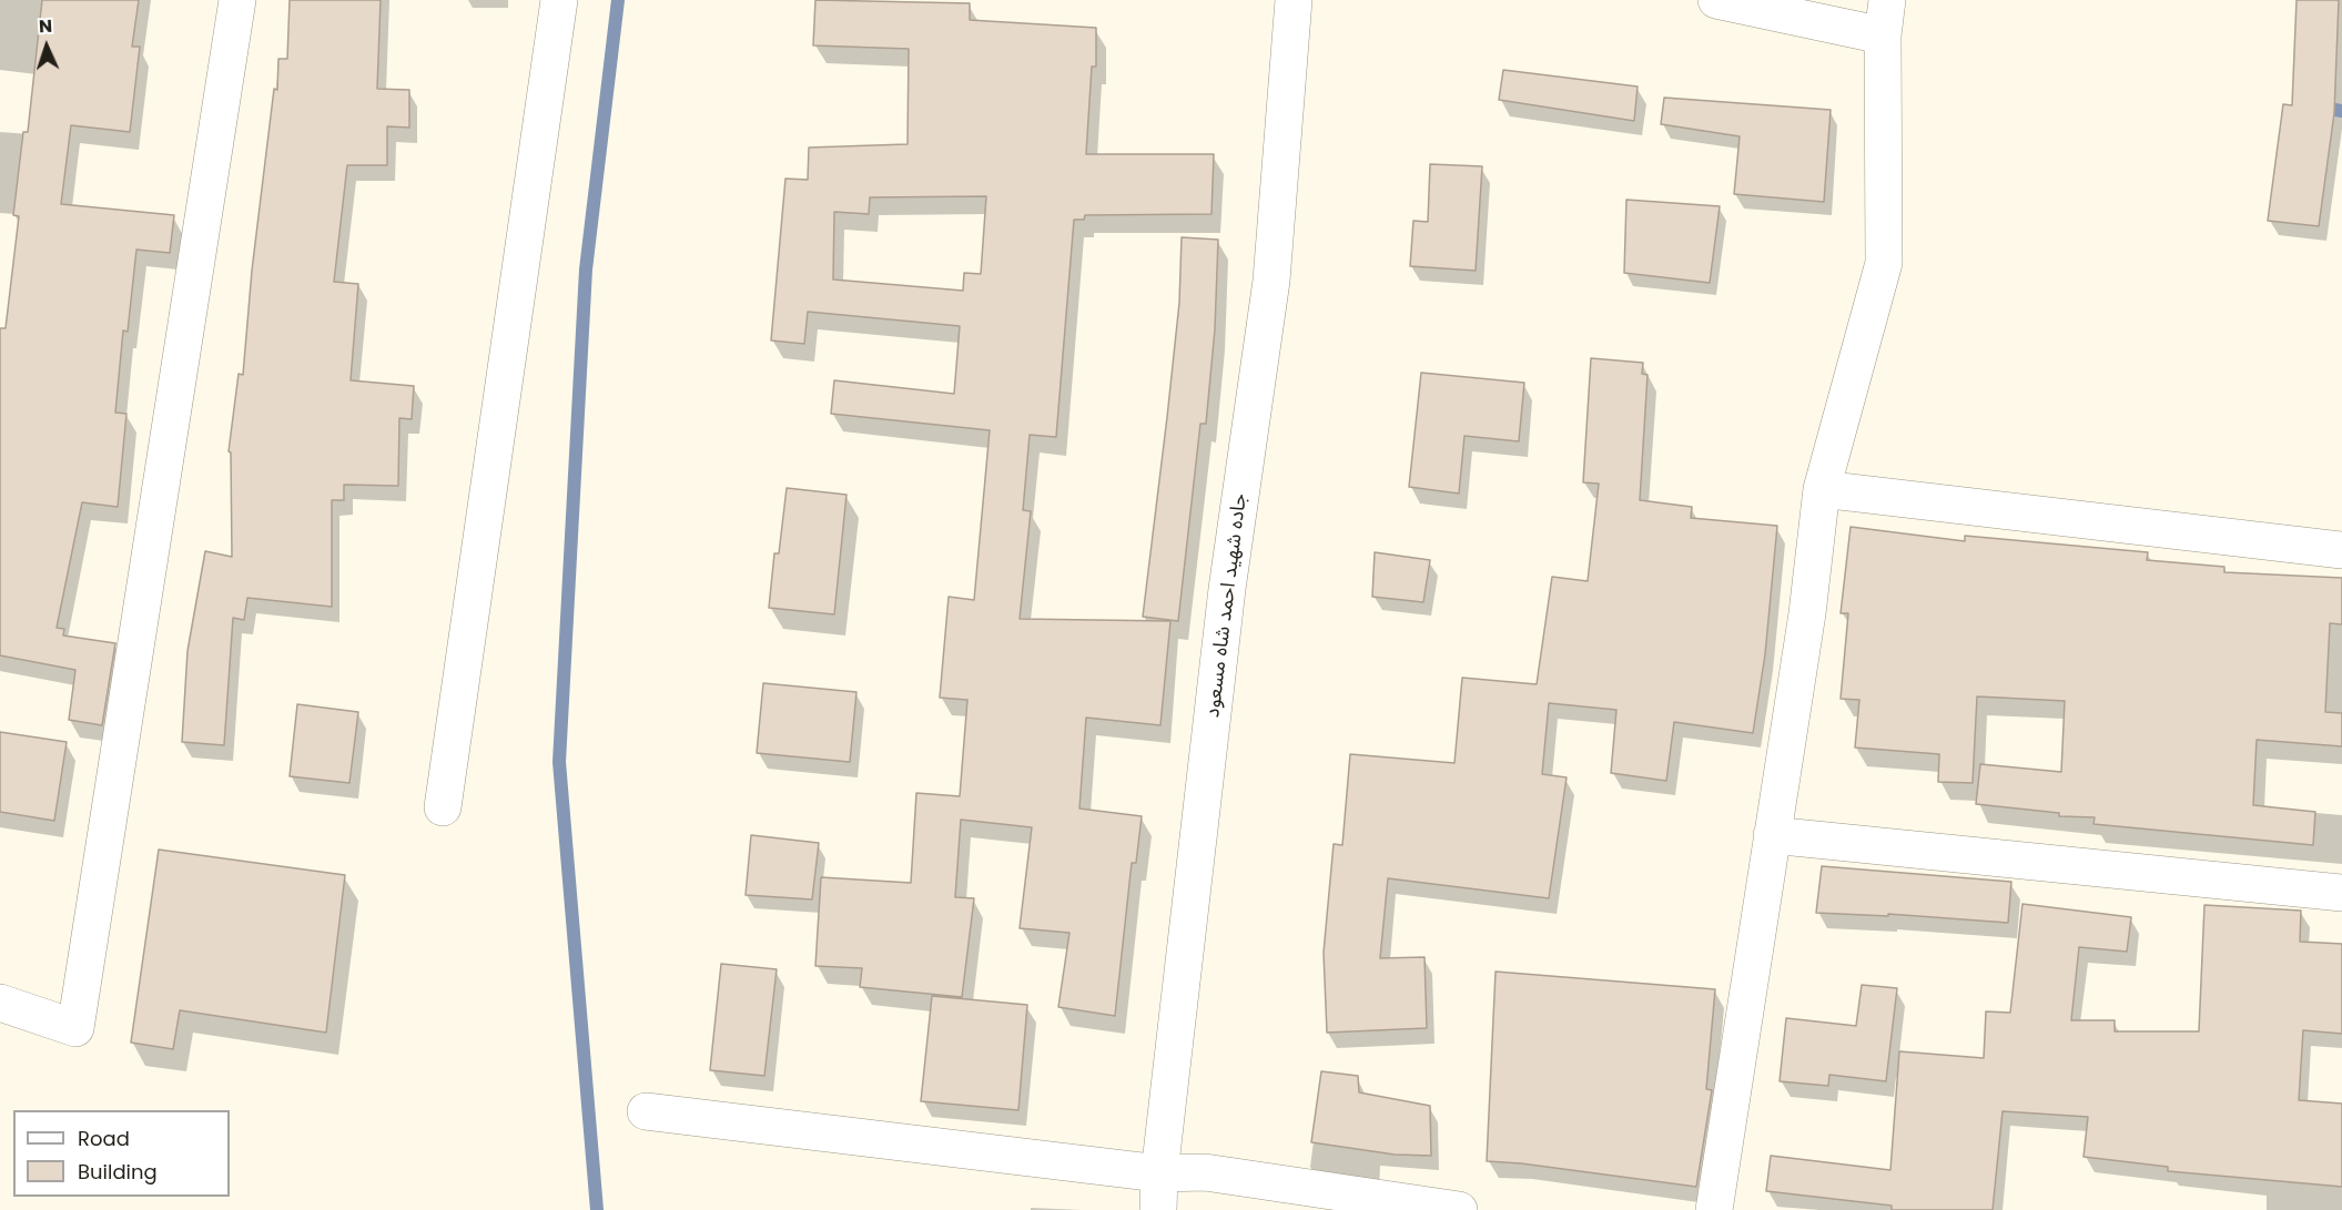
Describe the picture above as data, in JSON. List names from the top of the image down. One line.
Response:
{"streets":{"street":["جاده شهيد احمد شاه مسعود"]},"legend":["Road","Building"],"north":"top"}
